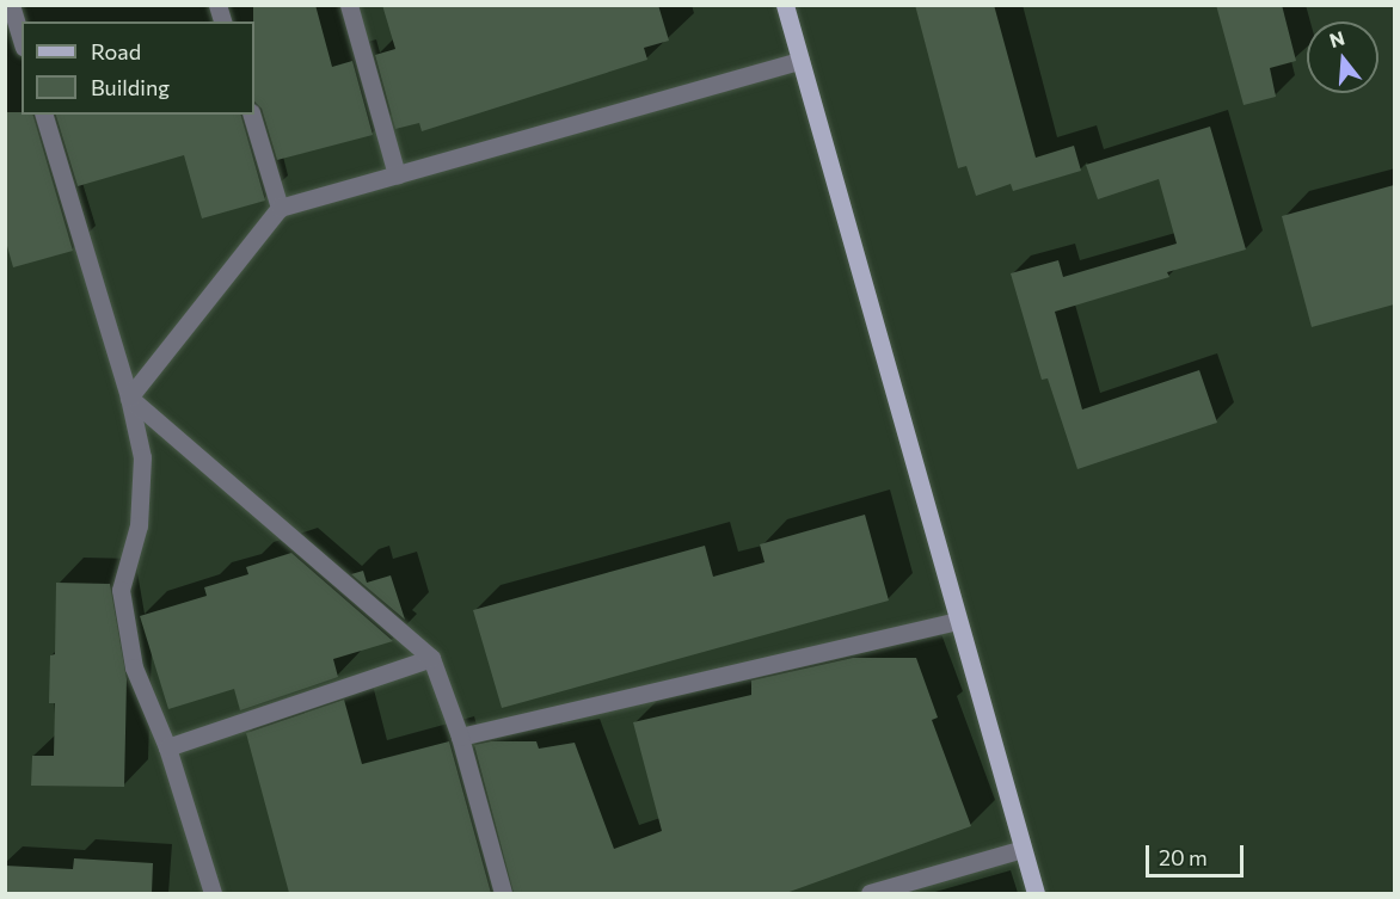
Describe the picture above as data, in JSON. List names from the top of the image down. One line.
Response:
{"legend":["Road","Building"],"scale_bar":"20 m","north":"top"}
